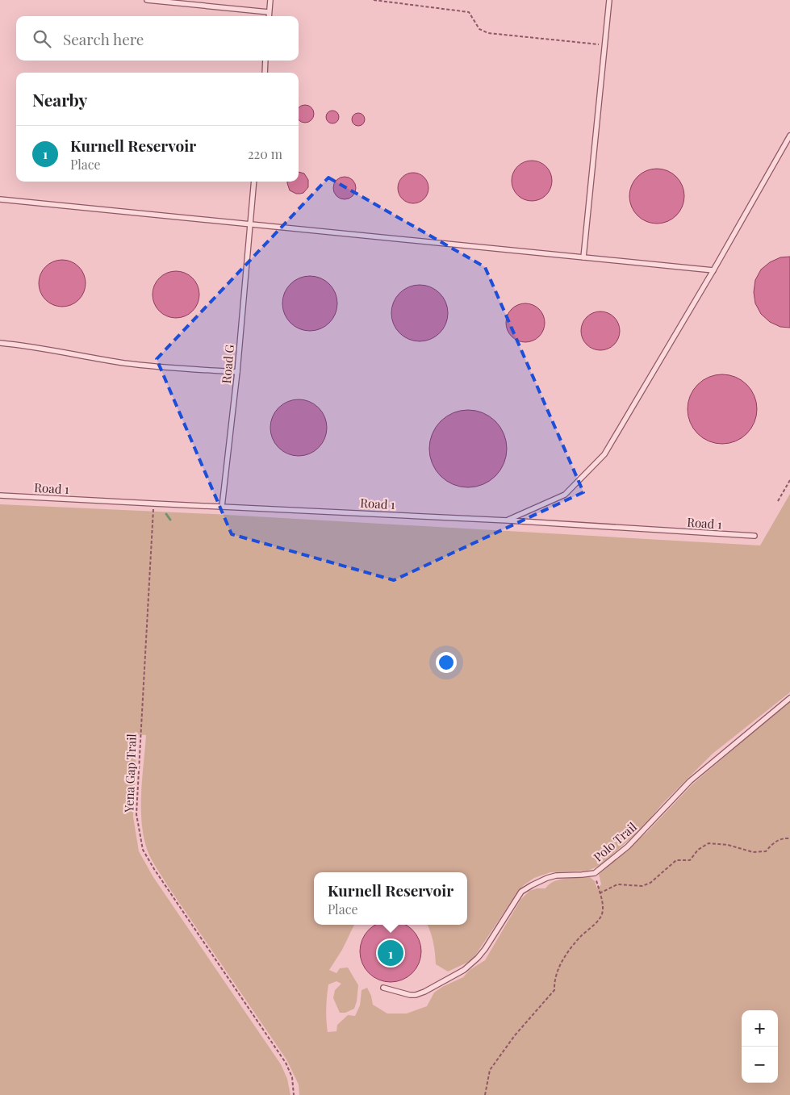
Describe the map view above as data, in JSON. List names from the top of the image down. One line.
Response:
{"streets":{"lane":["Road G","Road 1","Polo Trail"],"path":["Yena Gap Trail"]},"crossings":[["Road G","Road 1"],["Road 1","Yena Gap Trail"]],"page":{"search":"Search here","heading":"Nearby","list":[{"mark":"1","name":"Kurnell Reservoir","note":"Place","value":"220 m"}],"popup":["Kurnell Reservoir","Place"],"pins":"1","map_buttons":["+","−"]}}
